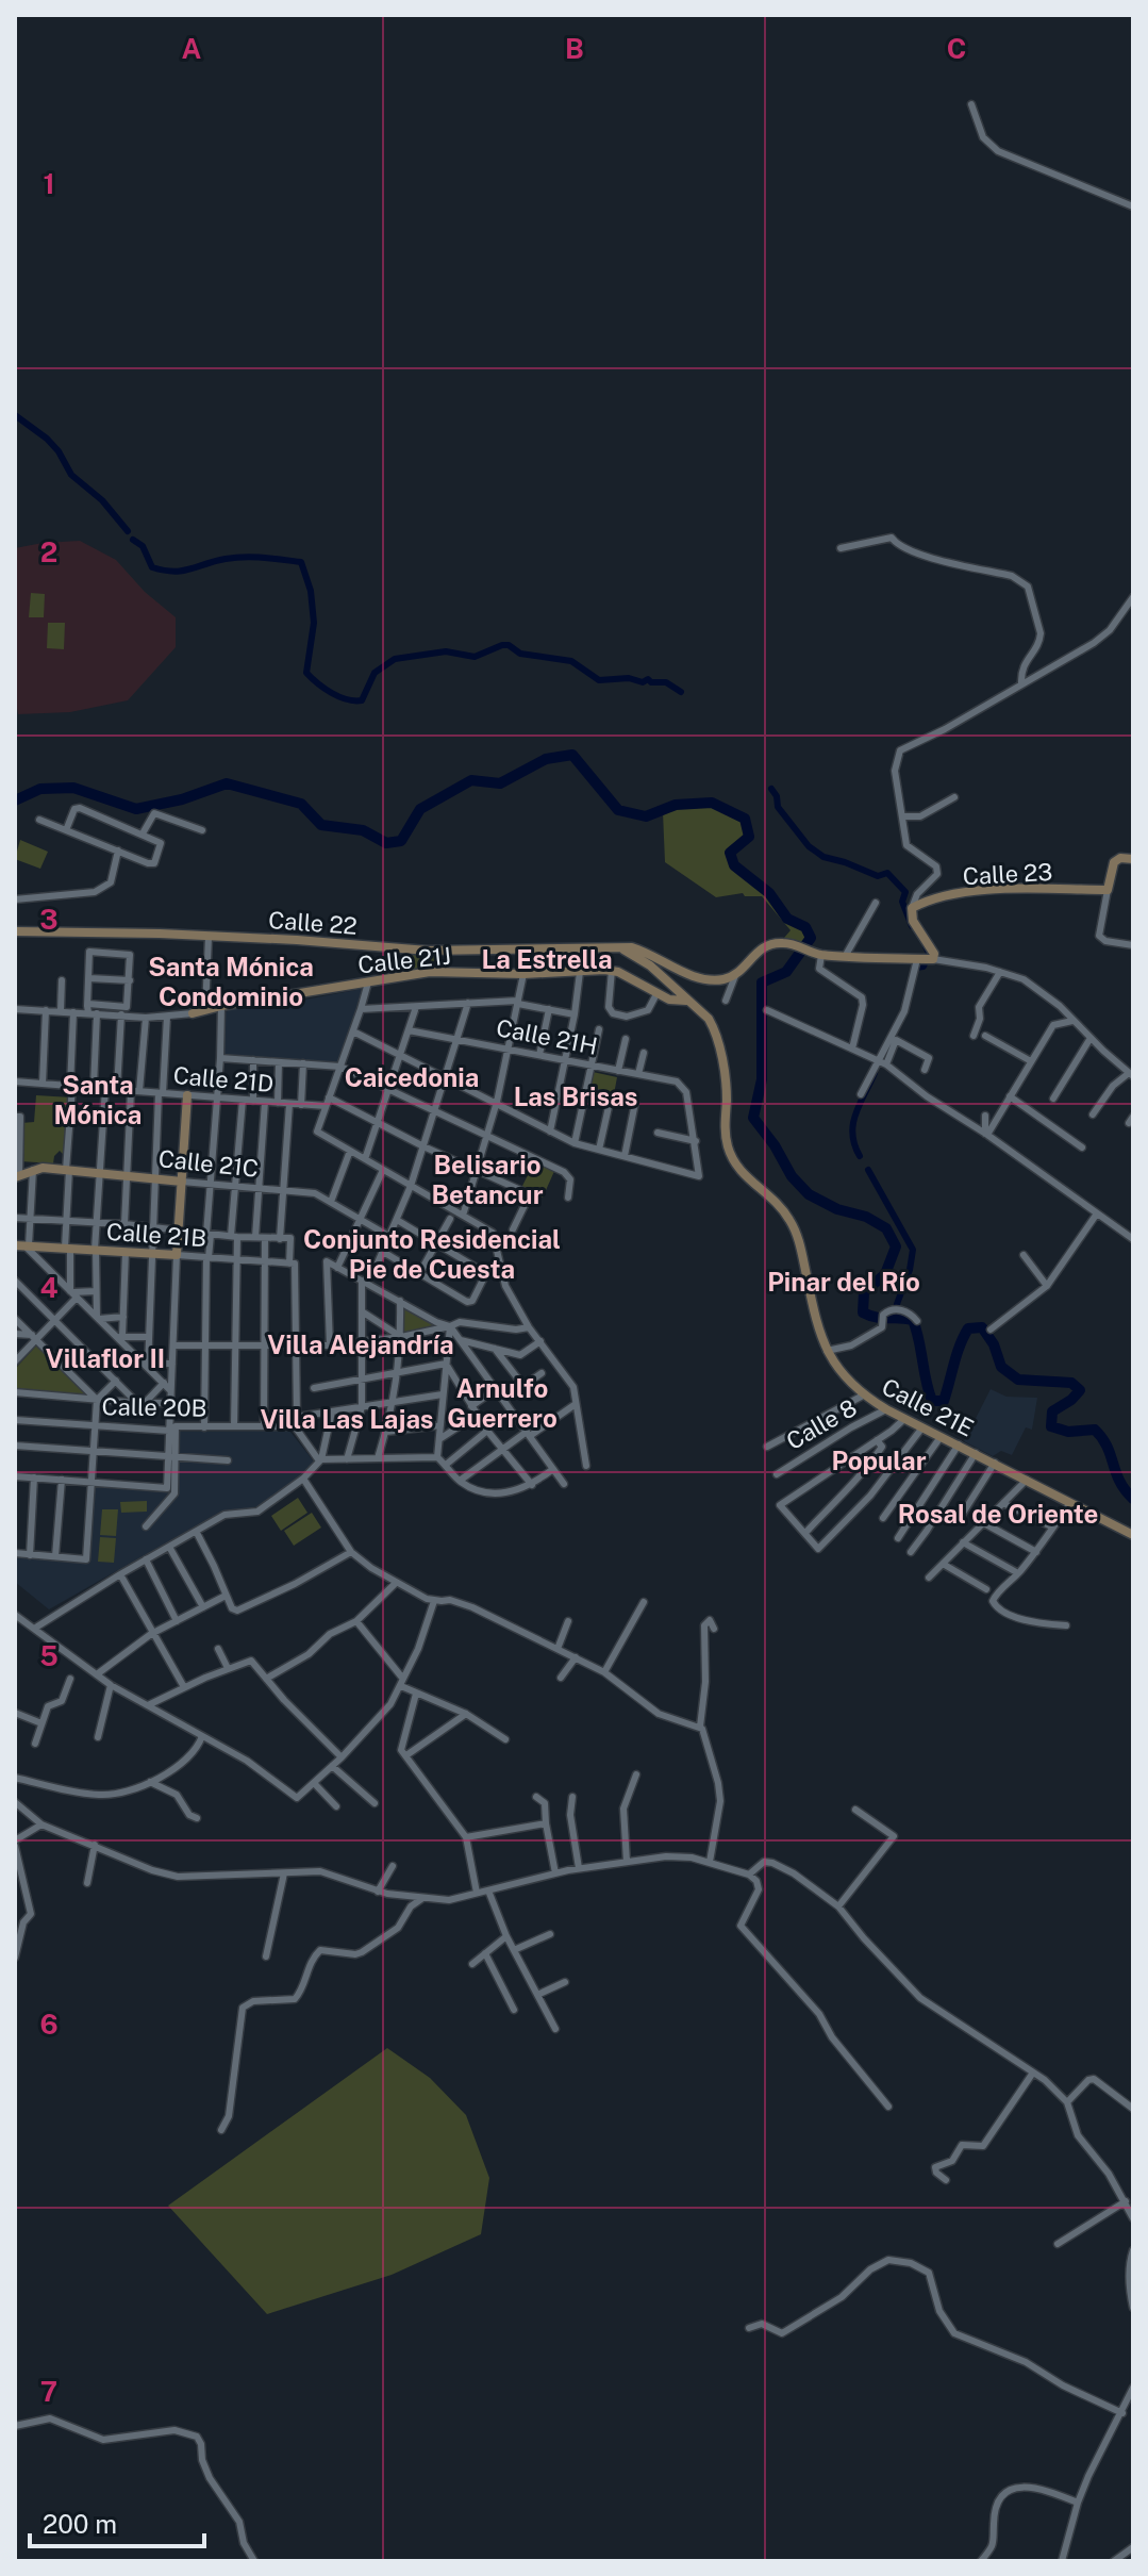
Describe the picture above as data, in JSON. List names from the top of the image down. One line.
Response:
{"streets":{"street":["Calle 23","Calle 22","Calle 21J","Calle 21H","Calle 21D","Calle 21C","Calle 21B","Calle 20B","Calle 21E","Calle 8"]},"crossings":[["Calle 22","Calle 21E"],["Calle 21E","Calle 8"]],"districts":["La Estrella","Santa Mónica Condominio","Caicedonia","Santa Mónica","Las Brisas","Belisario Betancur","Conjunto Residencial Pie de Cuesta","Pinar del Río","Villa Alejandría","Villaflor II","Arnulfo Guerrero","Villa Las Lajas","Popular","Rosal de Oriente"],"scale_bar":"200 m","grid":{"columns":["A","B","C"],"rows":["1","2","3","4","5","6","7"]}}
